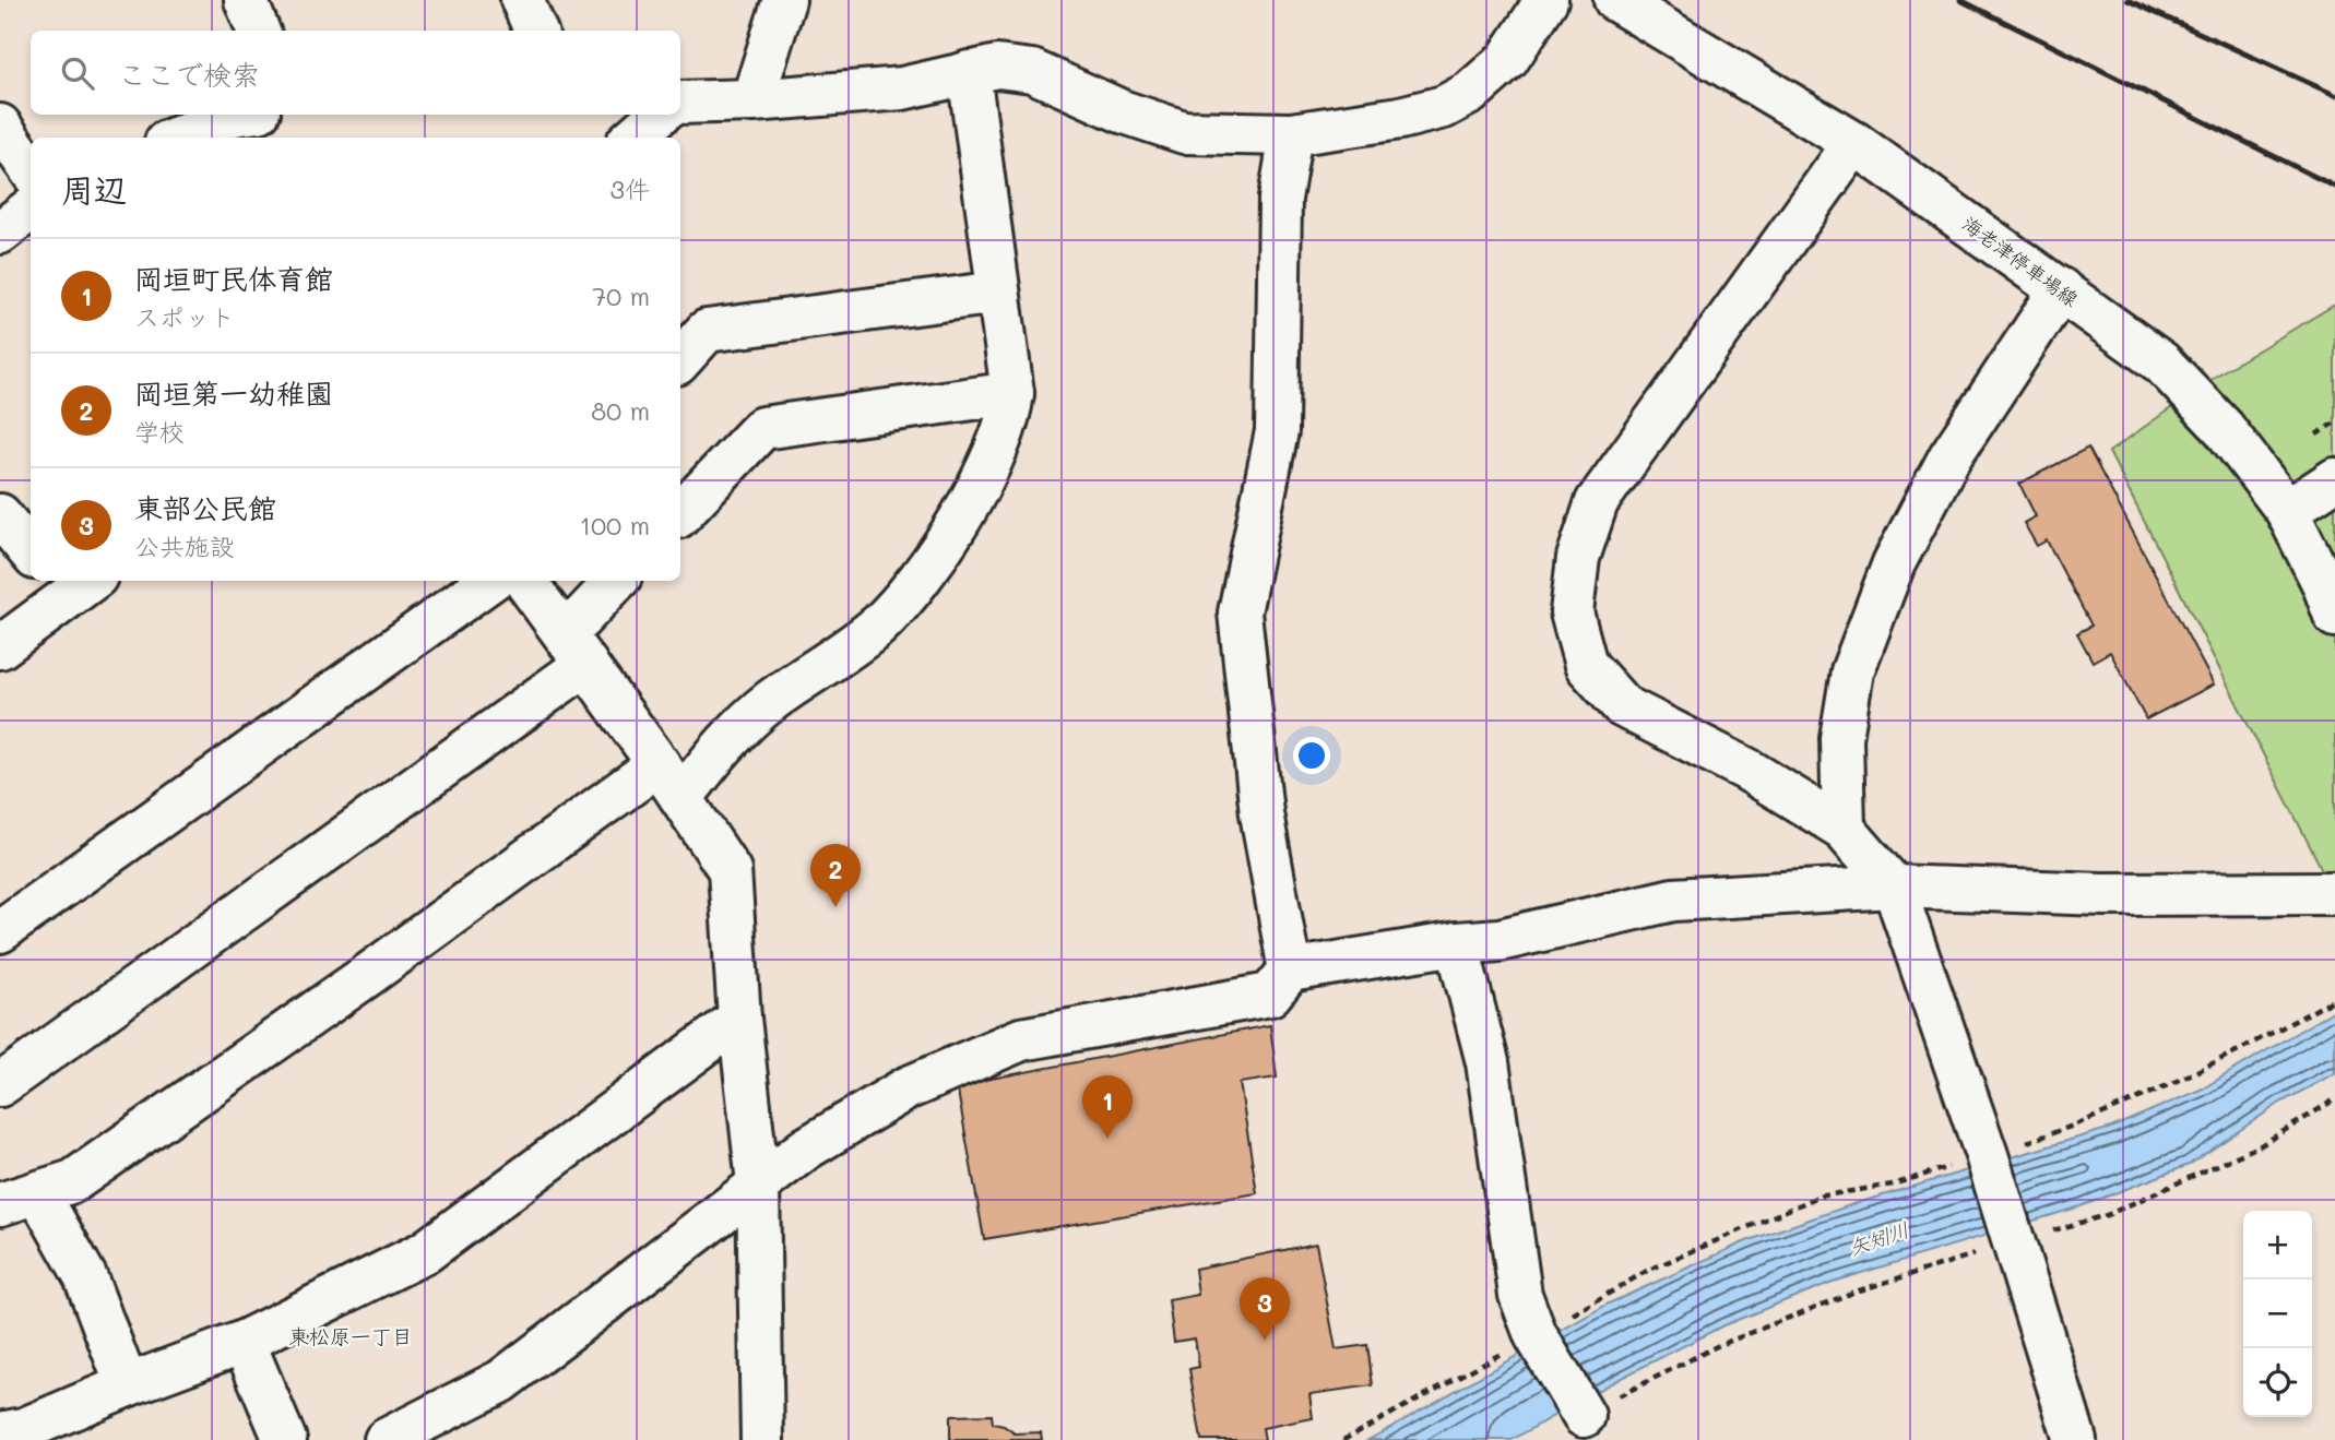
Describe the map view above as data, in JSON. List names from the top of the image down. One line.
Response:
{"streets":{"street":["海老津停車場線"]},"districts":["東松原一丁目"],"water":["矢矧川"],"page":{"search":"ここで検索","heading":["周辺","3件"],"list":[{"mark":"1","name":"岡垣町民体育館","note":"スポット","value":"70 m"},{"mark":"2","name":"岡垣第一幼稚園","note":"学校","value":"80 m"},{"mark":"3","name":"東部公民館","note":"公共施設","value":"100 m"}],"pins":["2","1","3"],"map_buttons":["+","−"]}}
